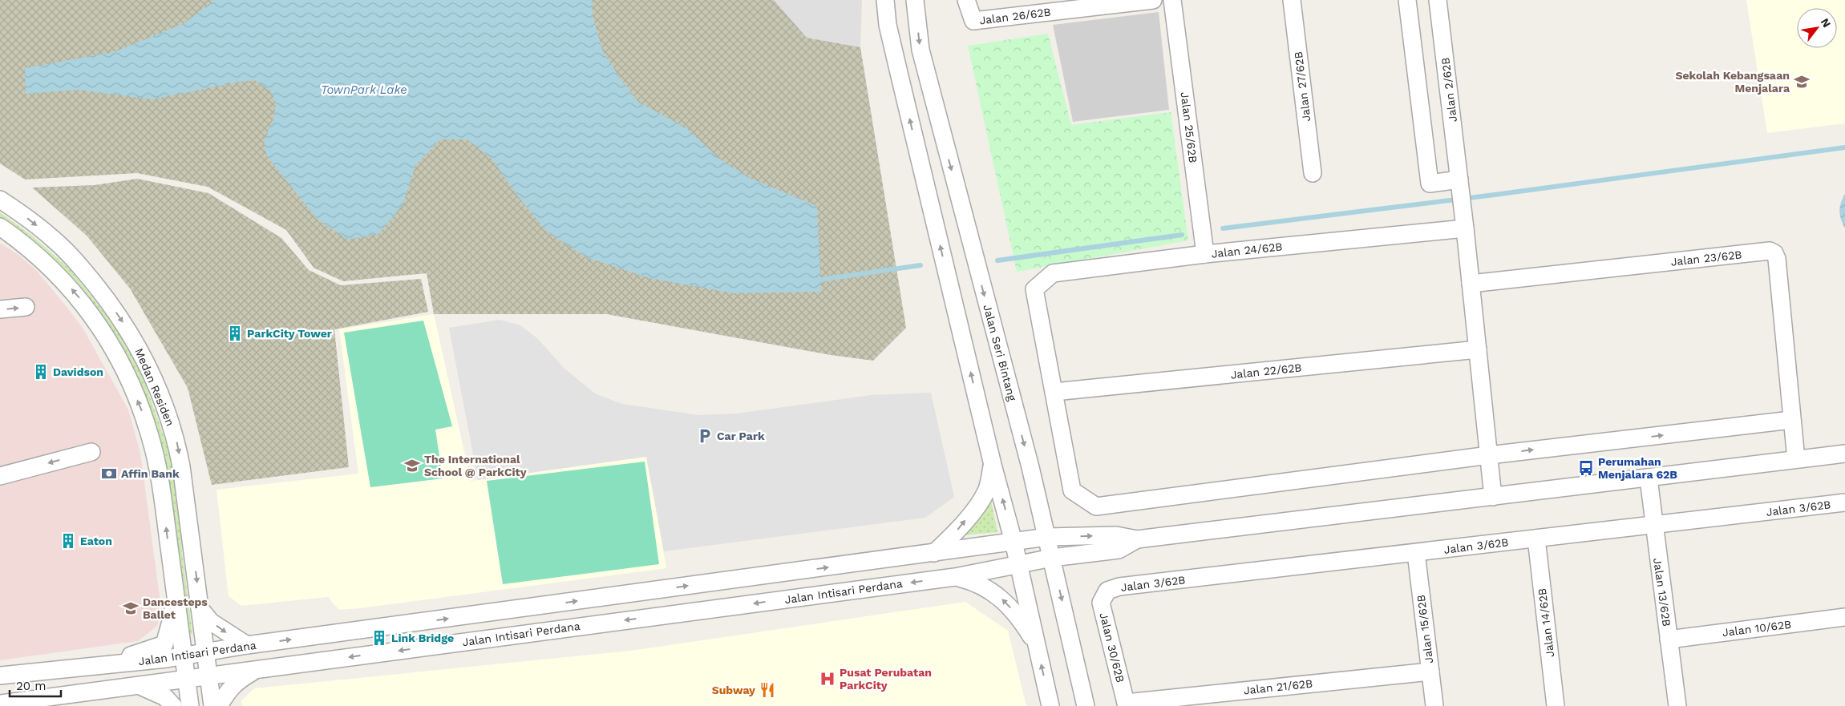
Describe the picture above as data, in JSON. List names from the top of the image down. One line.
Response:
{"streets":{"street":["Jalan 26/62B","Jalan 27/62B","Jalan 2/62B","Jalan 25/62B","Jalan 24/62B","Jalan 23/62B","Jalan Seri Bintang","Jalan 22/62B","Medan Residen","Jalan 3/62B","Jalan Intisari Perdana","Jalan 13/62B","Jalan 14/62B","Jalan 10/62B","Jalan 15/62B","Jalan 30/62B","Jalan 21/62B"]},"crossings":[["Jalan 2/62B","Jalan 24/62B"],["Jalan 2/62B","Jalan 23/62B"],["Jalan 2/62B","Jalan 22/62B"],["Jalan 25/62B","Jalan 24/62B"],["Jalan 24/62B","Jalan 22/62B"],["Jalan Seri Bintang","Jalan Intisari Perdana"],["Medan Residen","Jalan Intisari Perdana"],["Jalan 3/62B","Jalan 13/62B"],["Jalan 3/62B","Jalan 14/62B"],["Jalan 3/62B","Jalan 15/62B"],["Jalan 3/62B","Jalan 30/62B"],["Jalan 13/62B","Jalan 10/62B"],["Jalan 15/62B","Jalan 21/62B"],["Jalan 30/62B","Jalan 21/62B"]],"water":["TownPark Lake"],"places":{"school or university":["Sekolah Kebangsaan Menjalara","The International School @ ParkCity","Dancesteps Ballet"],"building":["ParkCity Tower","Davidson","Eaton","Link Bridge"],"parking":["Car Park"],"bus stop":["Perumahan Menjalara 62B"],"bank":["Affin Bank"],"hospital":["Pusat Perubatan ParkCity"],"restaurant":["Subway"]},"scale_bar":"20 m","north":"top right"}
